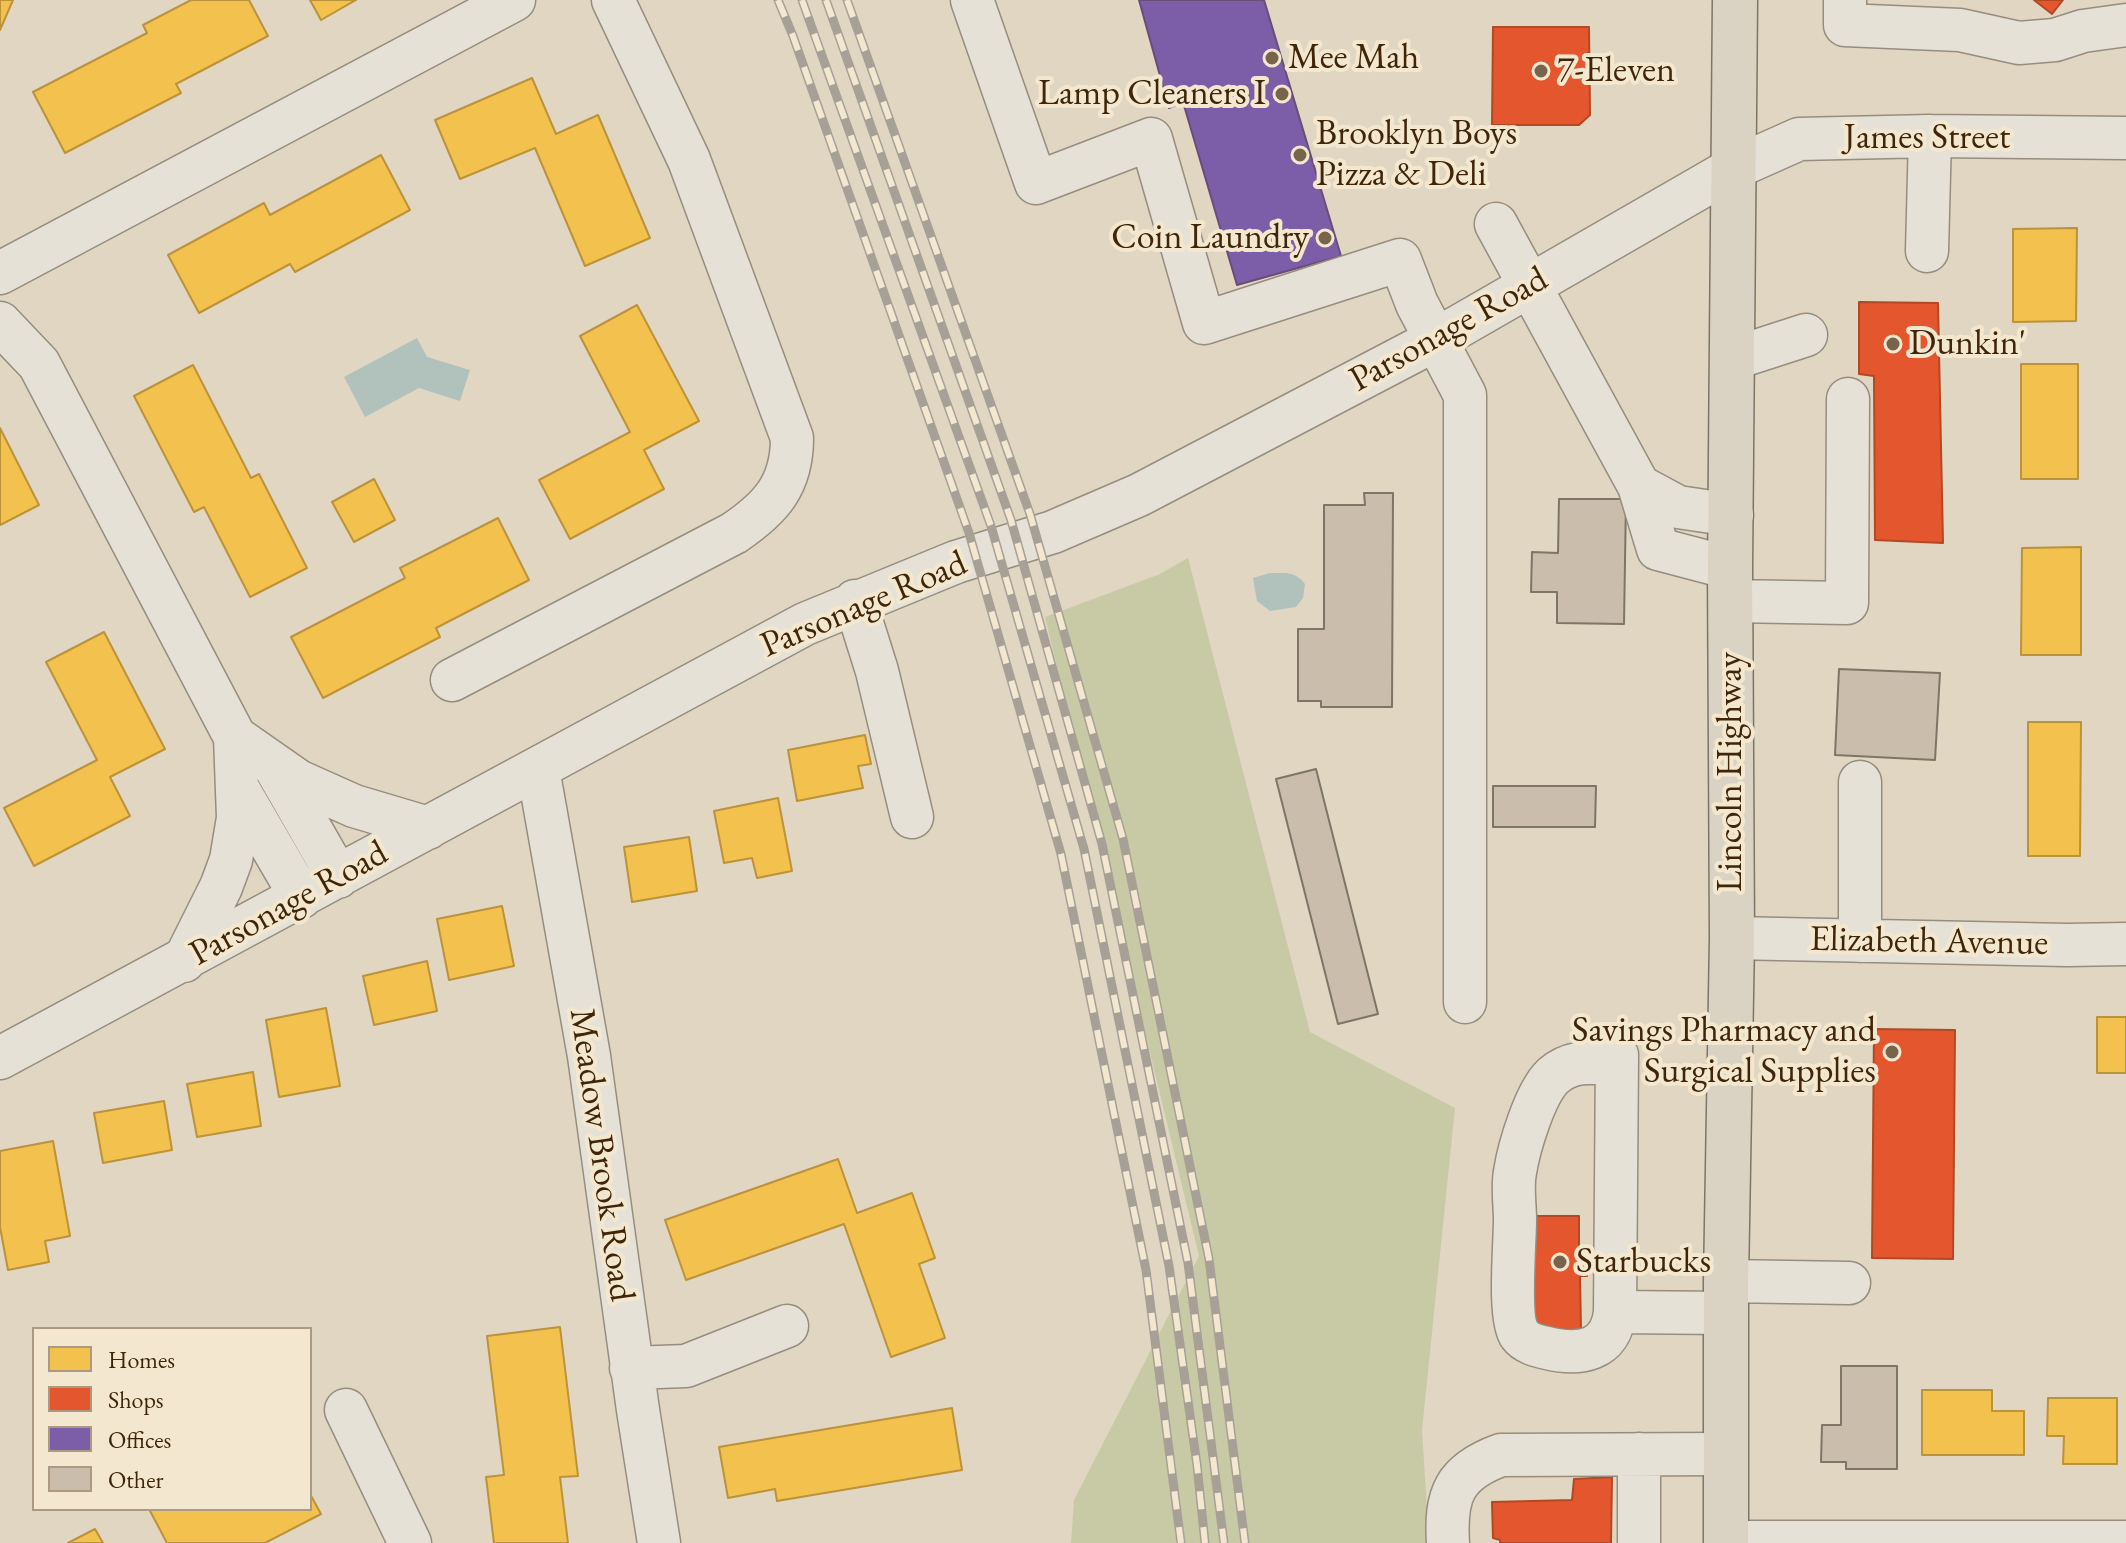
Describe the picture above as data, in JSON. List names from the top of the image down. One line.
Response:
{"streets":{"main road":["Lincoln Highway"],"street":["James Street","Parsonage Road","Elizabeth Avenue","Meadow Brook Road"]},"crossings":[["James Street","Parsonage Road"],["James Street","Lincoln Highway"],["Parsonage Road","Lincoln Highway"],["Parsonage Road","Meadow Brook Road"],["Lincoln Highway","Elizabeth Avenue"]],"places":["Mee Mah","7-Eleven","Lamp Cleaners I","Brooklyn Boys Pizza & Deli","Coin Laundry","Dunkin'","Savings Pharmacy and Surgical Supplies","Starbucks"],"legend":["Homes","Shops","Offices","Other"]}
